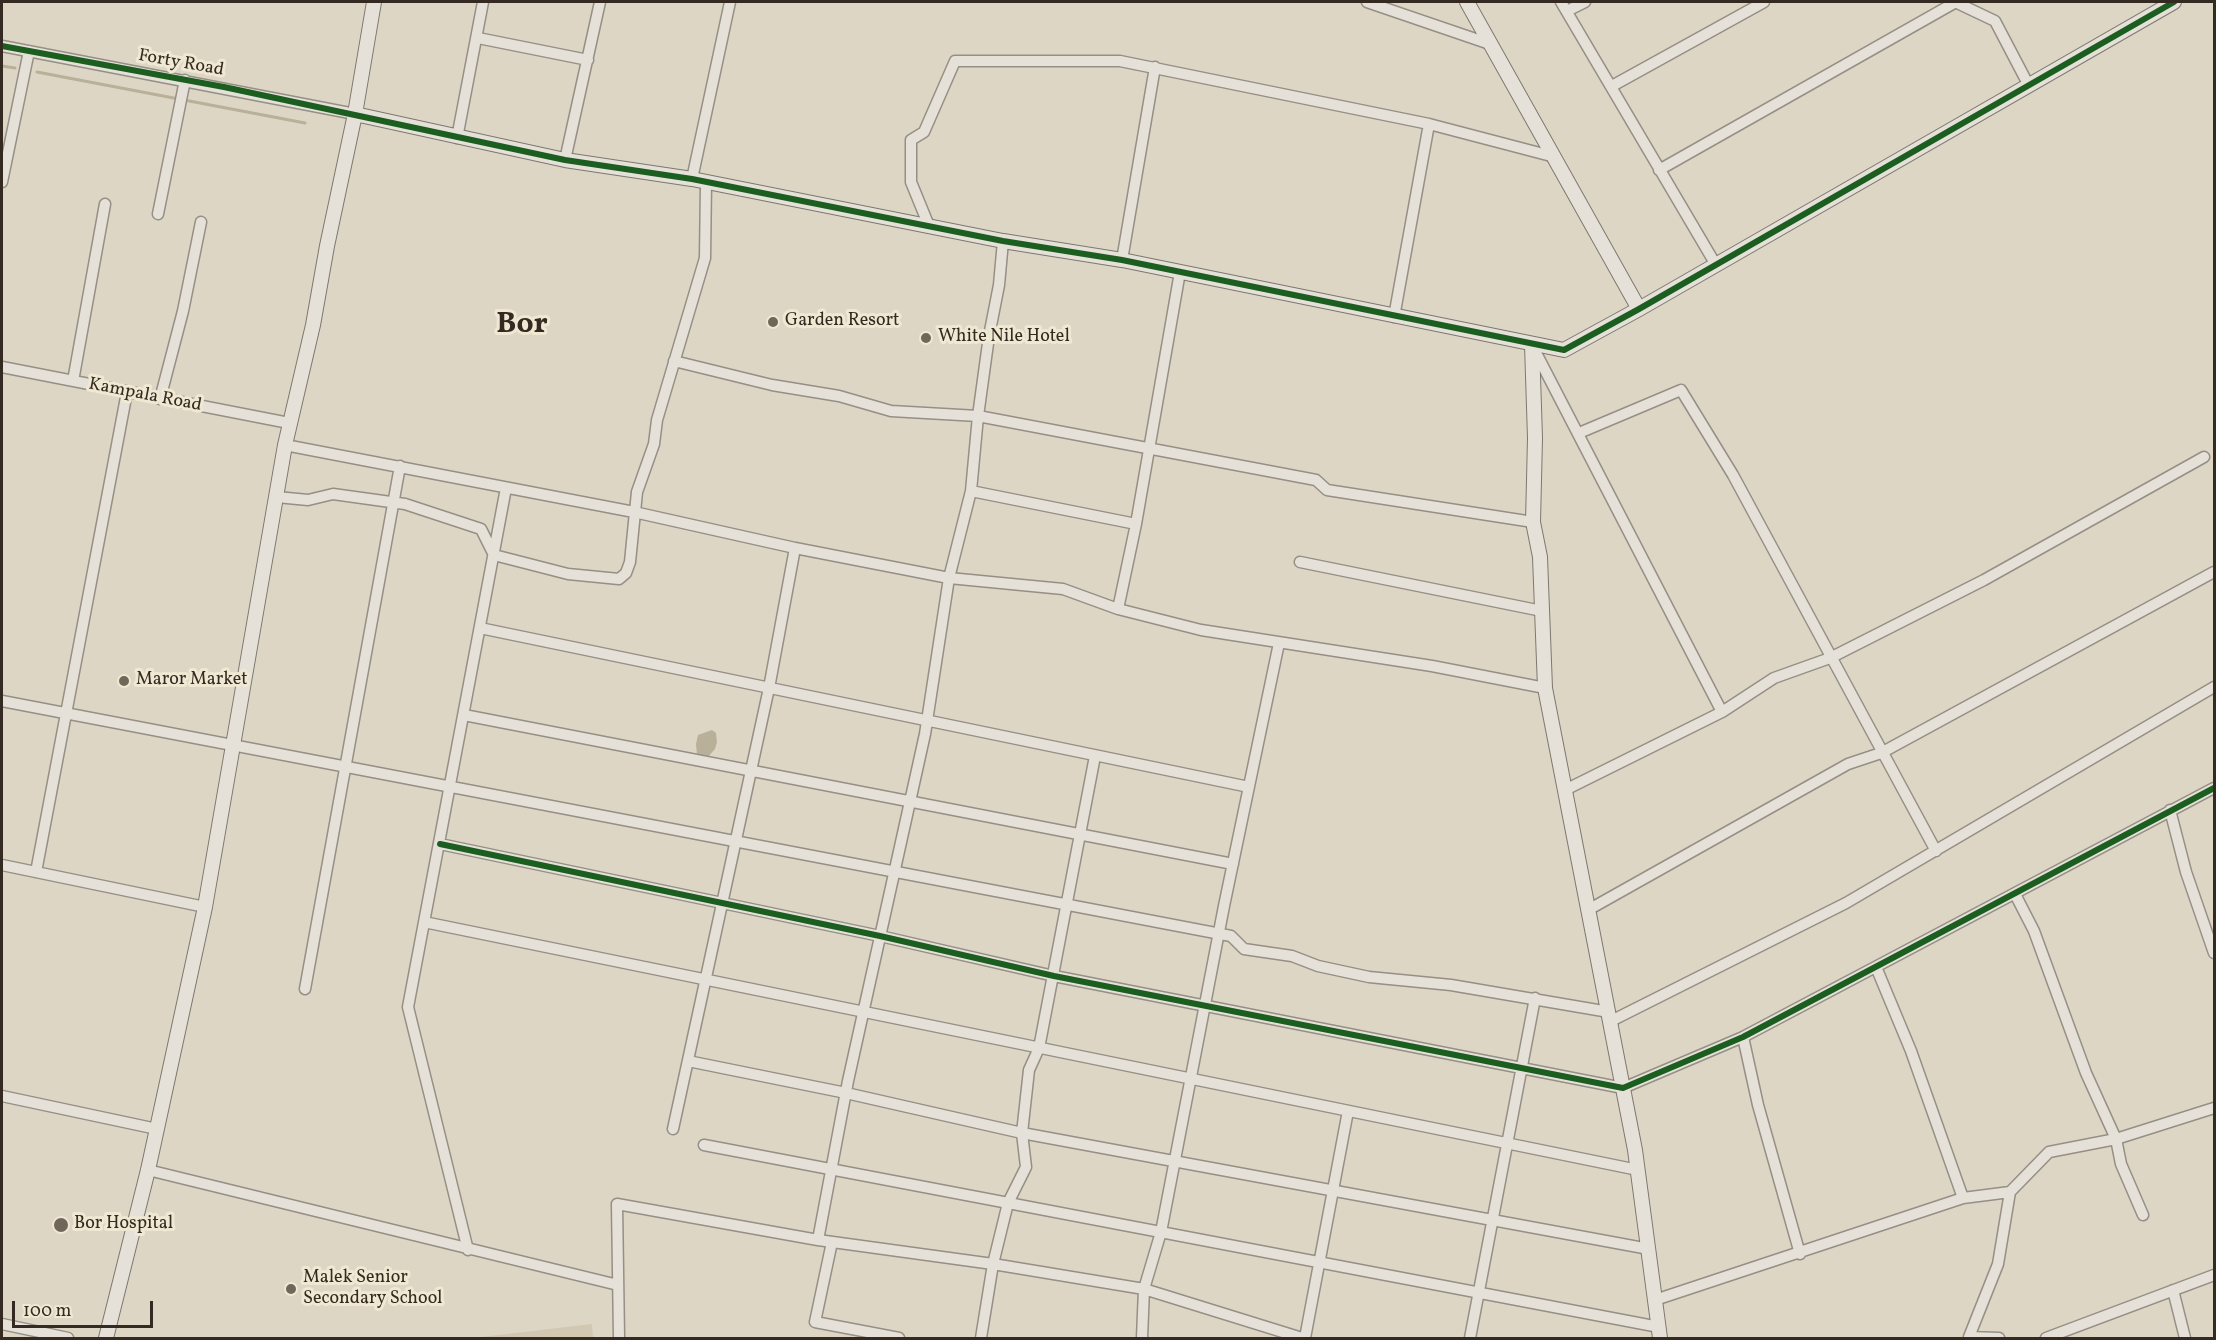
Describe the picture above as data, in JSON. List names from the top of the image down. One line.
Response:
{"streets":{"street":["Forty Road","Kampala Road"]},"districts":["Bor"],"places":["Garden Resort","White Nile Hotel","Maror Market","Bor Hospital","Malek Senior Secondary School"],"scale_bar":"100 m"}
